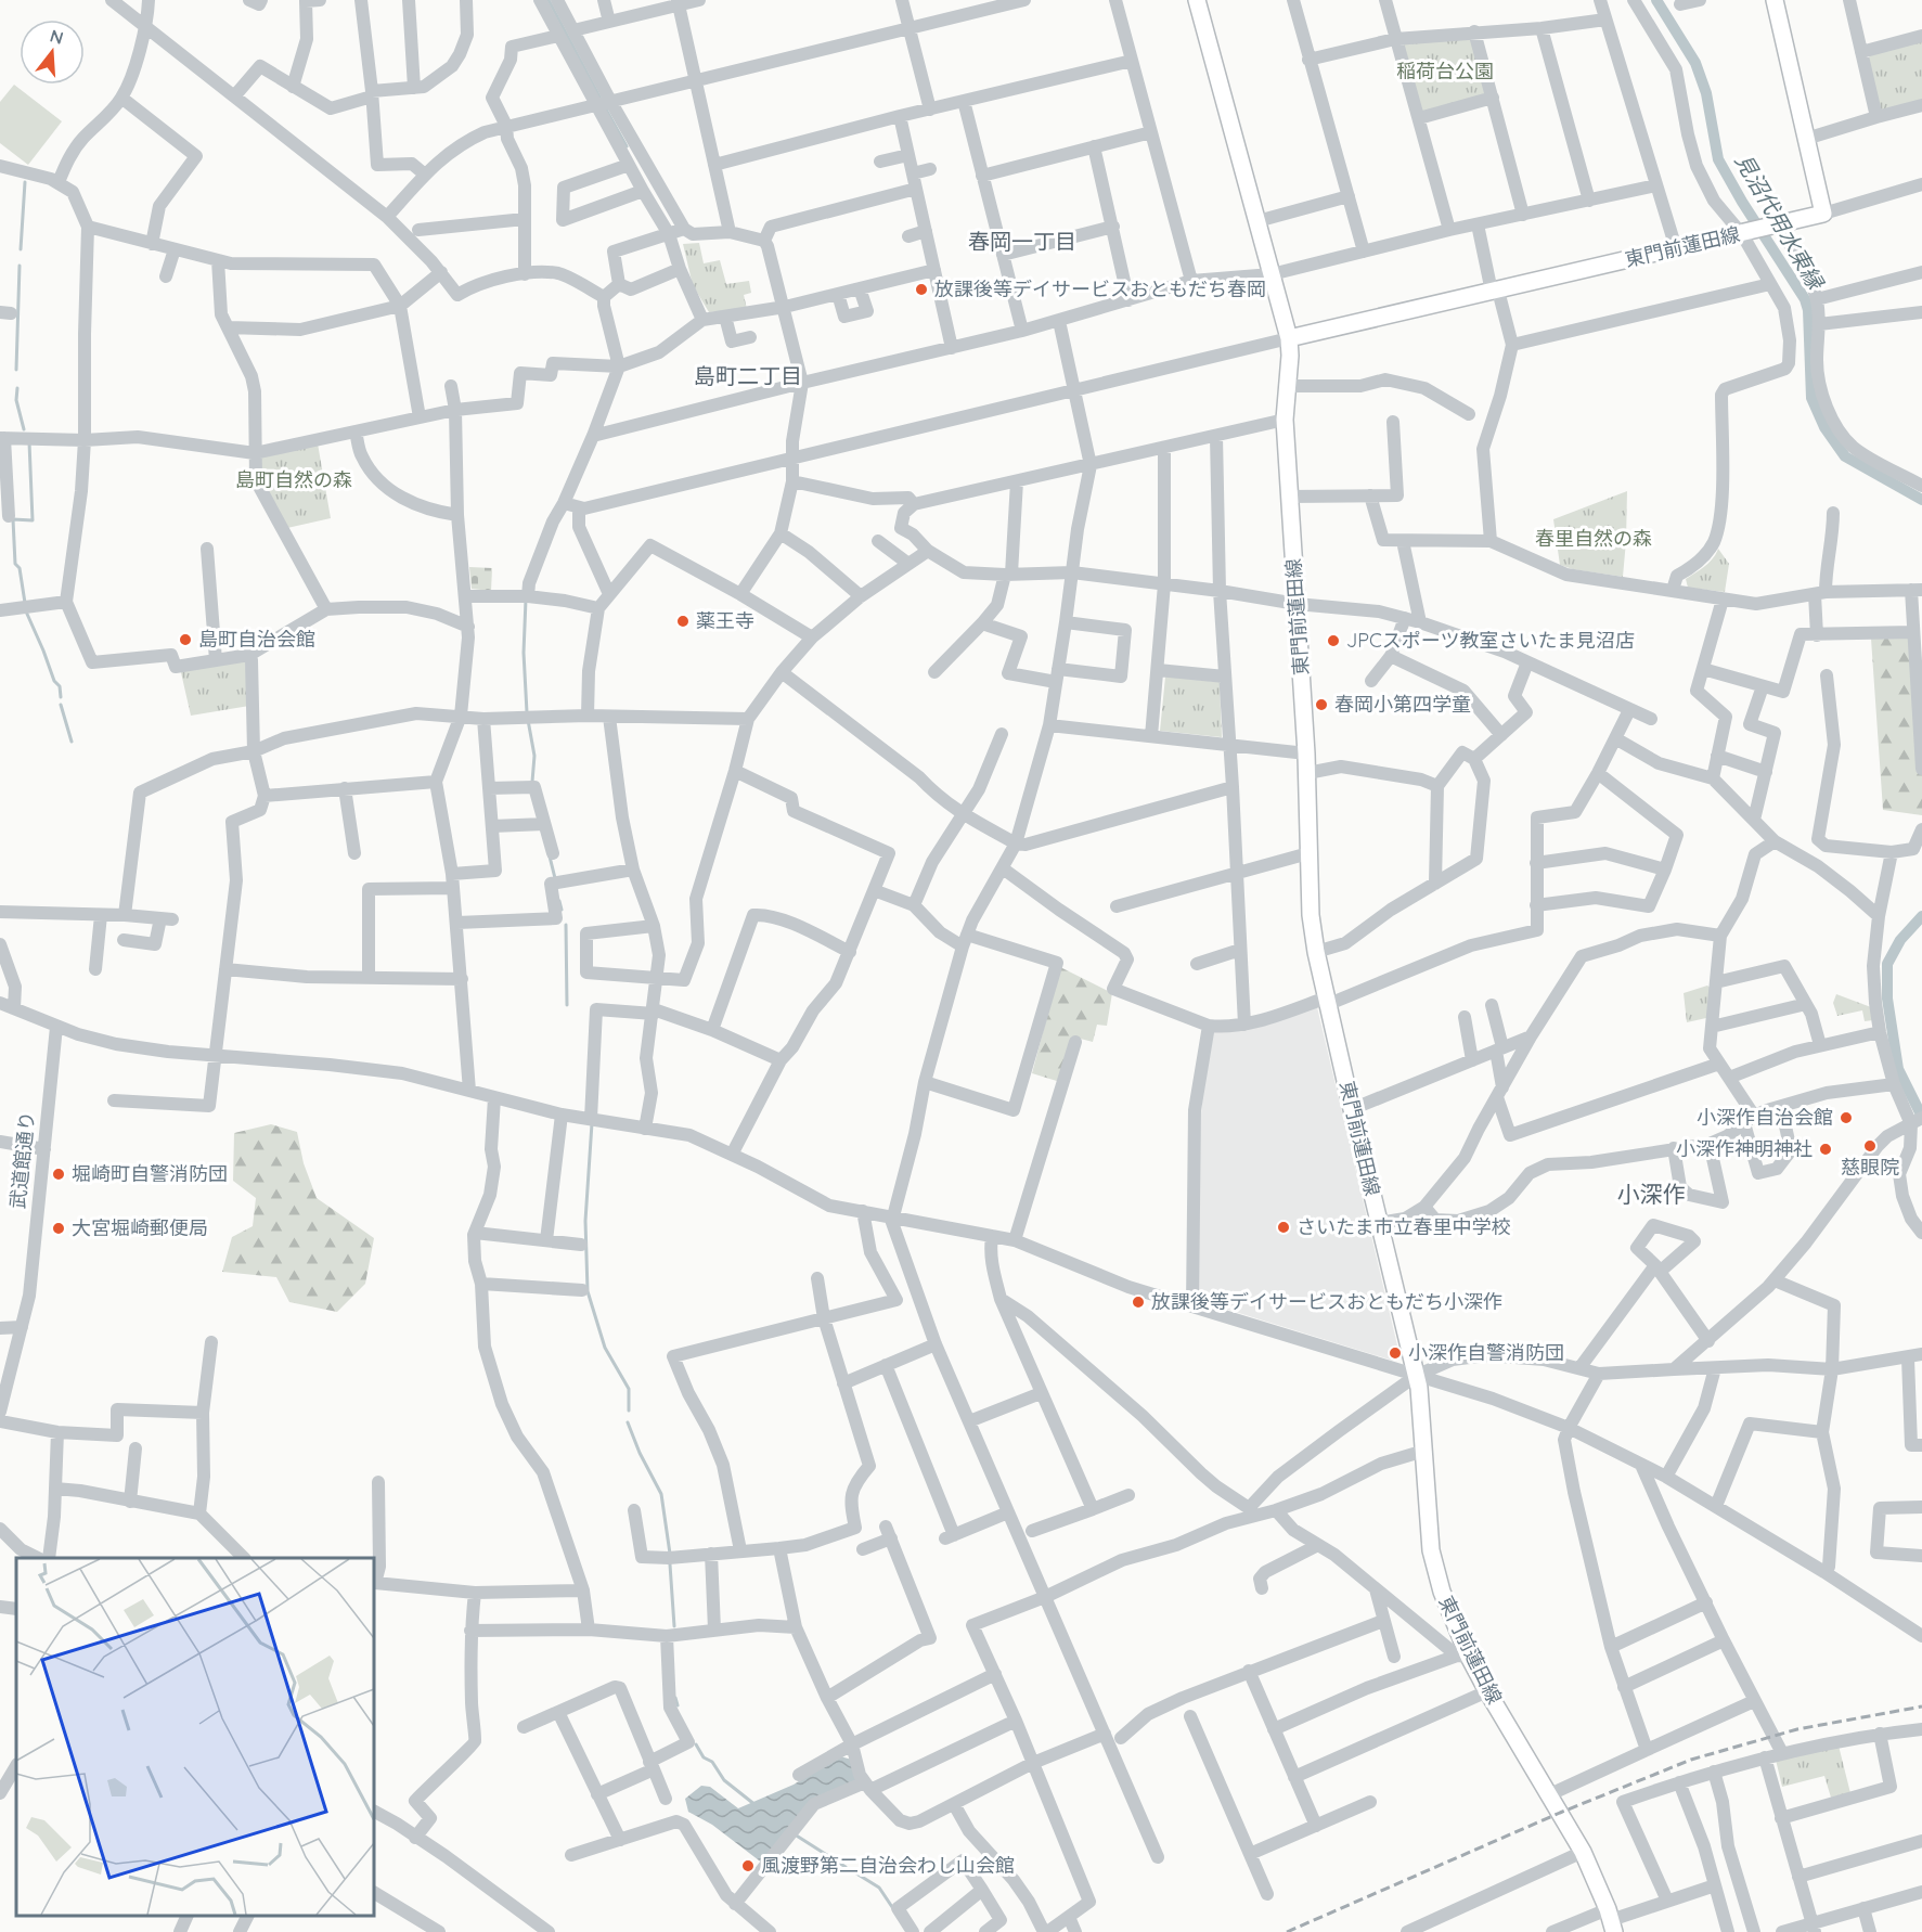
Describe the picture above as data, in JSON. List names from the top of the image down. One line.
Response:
{"streets":{"main road":["東門前蓮田線"],"street":["武道館通り"]},"districts":["春岡一丁目","島町二丁目","小深作"],"water":["見沼代用水東縁"],"parks":["稲荷台公園","島町自然の森","春里自然の森"],"places":["放課後等デイサービスおともだち春岡","薬王寺","島町自治会館","JPCスポーツ教室さいたま見沼店","春岡小第四学童","小深作自治会館","慈眼院","小深作神明神社","堀崎町自警消防団","さいたま市立春里中学校","大宮堀崎郵便局","放課後等デイサービスおともだち小深作","小深作自警消防団","風渡野第二自治会わし山会館"],"north":"top"}
